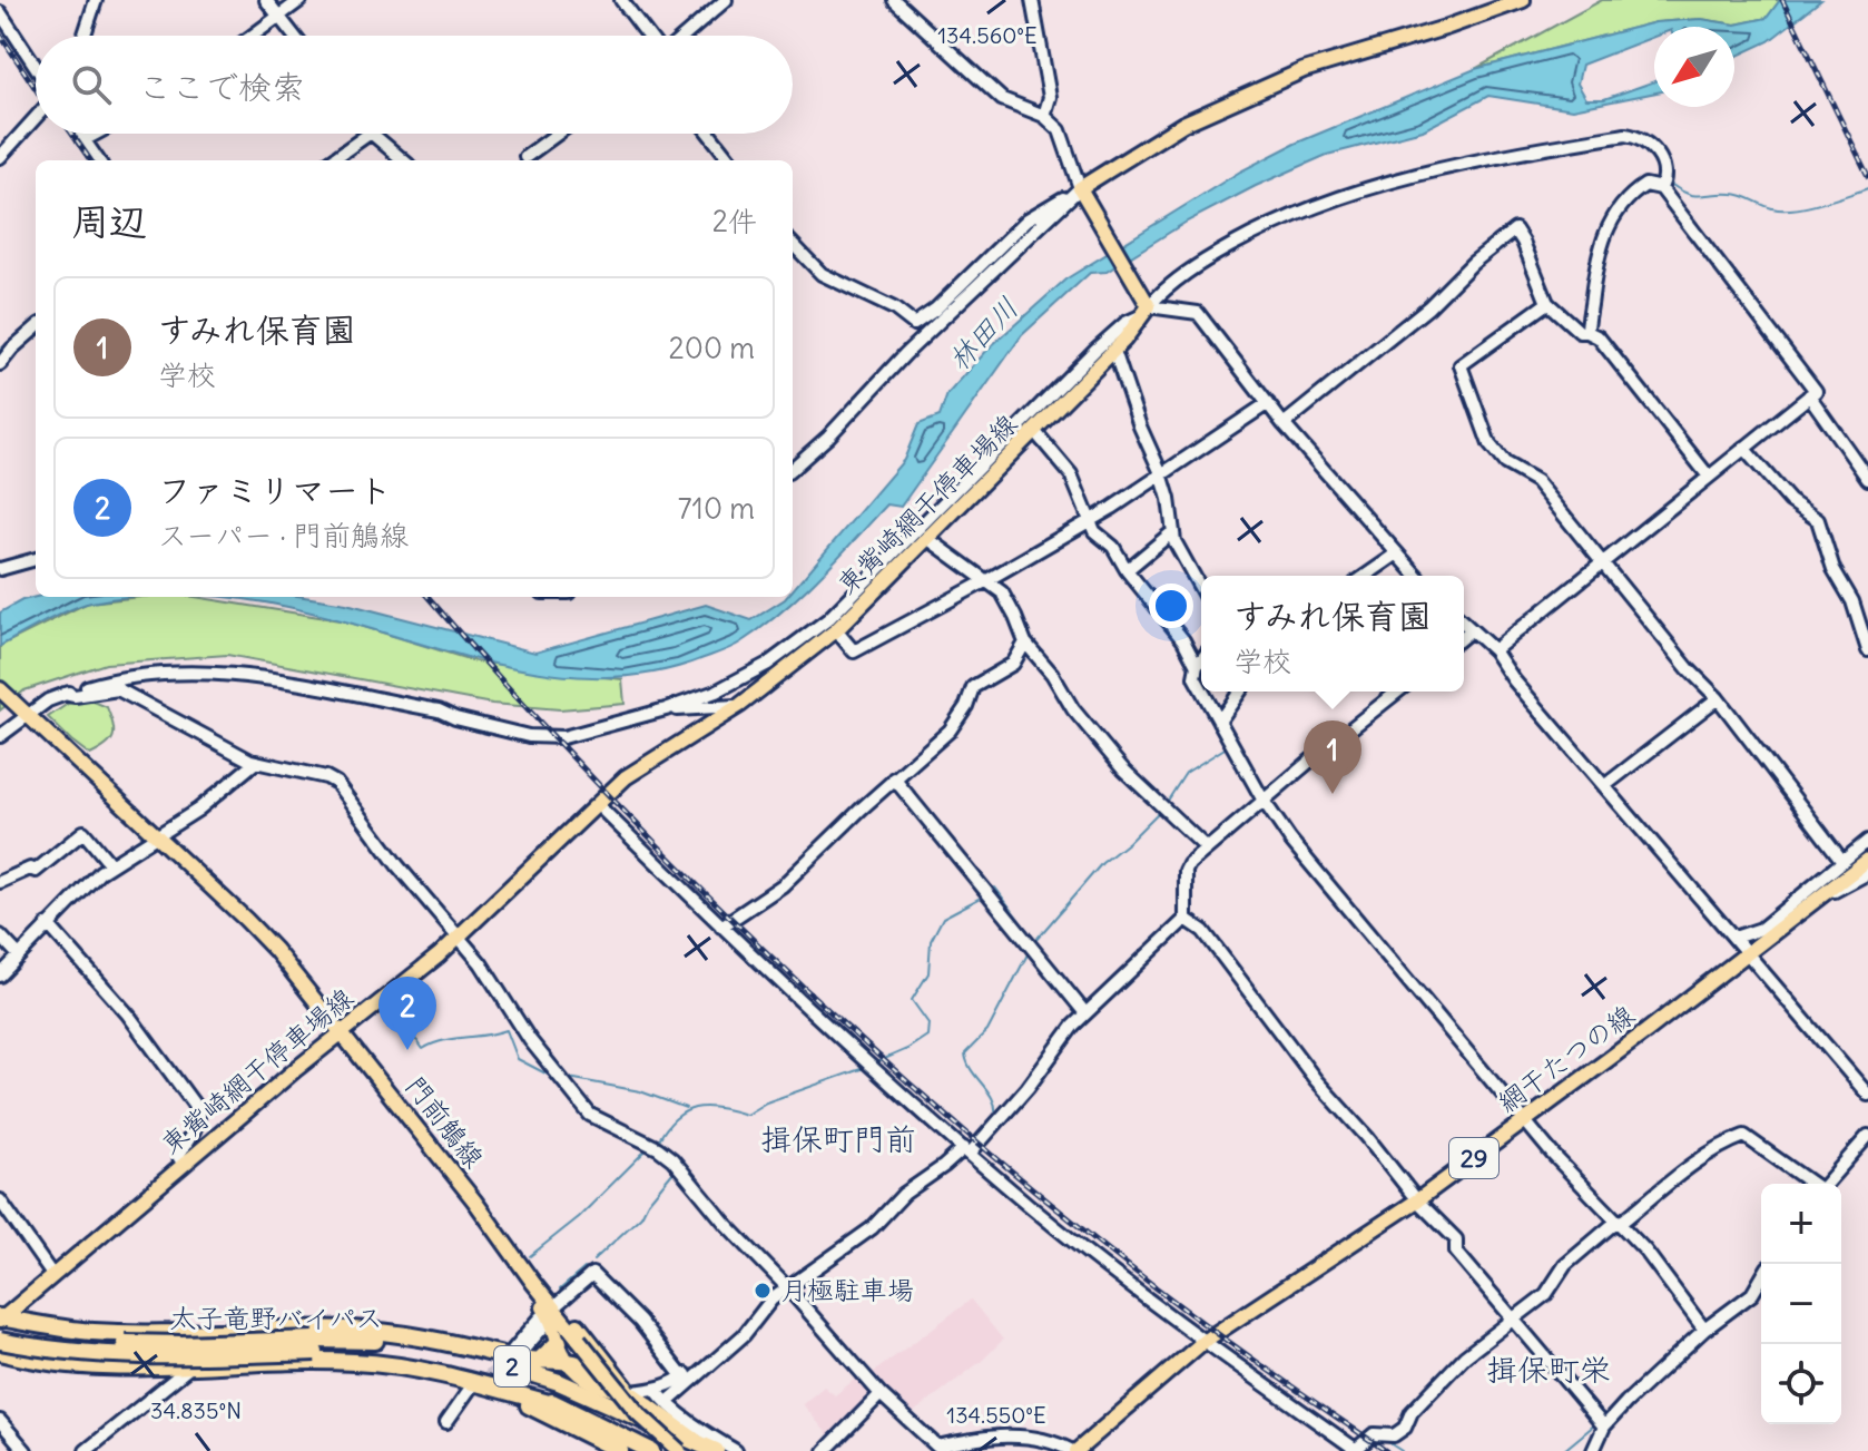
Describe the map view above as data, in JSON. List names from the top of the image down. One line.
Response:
{"streets":{"highway":["太子竜野バイパス","2"],"main road":["東觜崎網干停車場線","網干たつの線","門前鵤線","29"]},"crossings":[["東觜崎網干停車場線","門前鵤線"],["東觜崎網干停車場線","太子竜野バイパス"],["太子竜野バイパス","2"]],"districts":["揖保町門前","揖保町栄"],"water":["林田川"],"places":["月極駐車場"],"north":"bottom left","page":{"search":"ここで検索","heading":["周辺","2件"],"list":[{"mark":"1","name":"すみれ保育園","note":"学校","value":"200 m"},{"mark":"2","name":"ファミリマート","note":"スーパー · 門前鵤線","value":"710 m"}],"popup":["すみれ保育園","学校"],"pins":["1","2"],"map_buttons":["+","−"]},"coordinates":["134.560°E","34.835°N","134.550°E"]}
